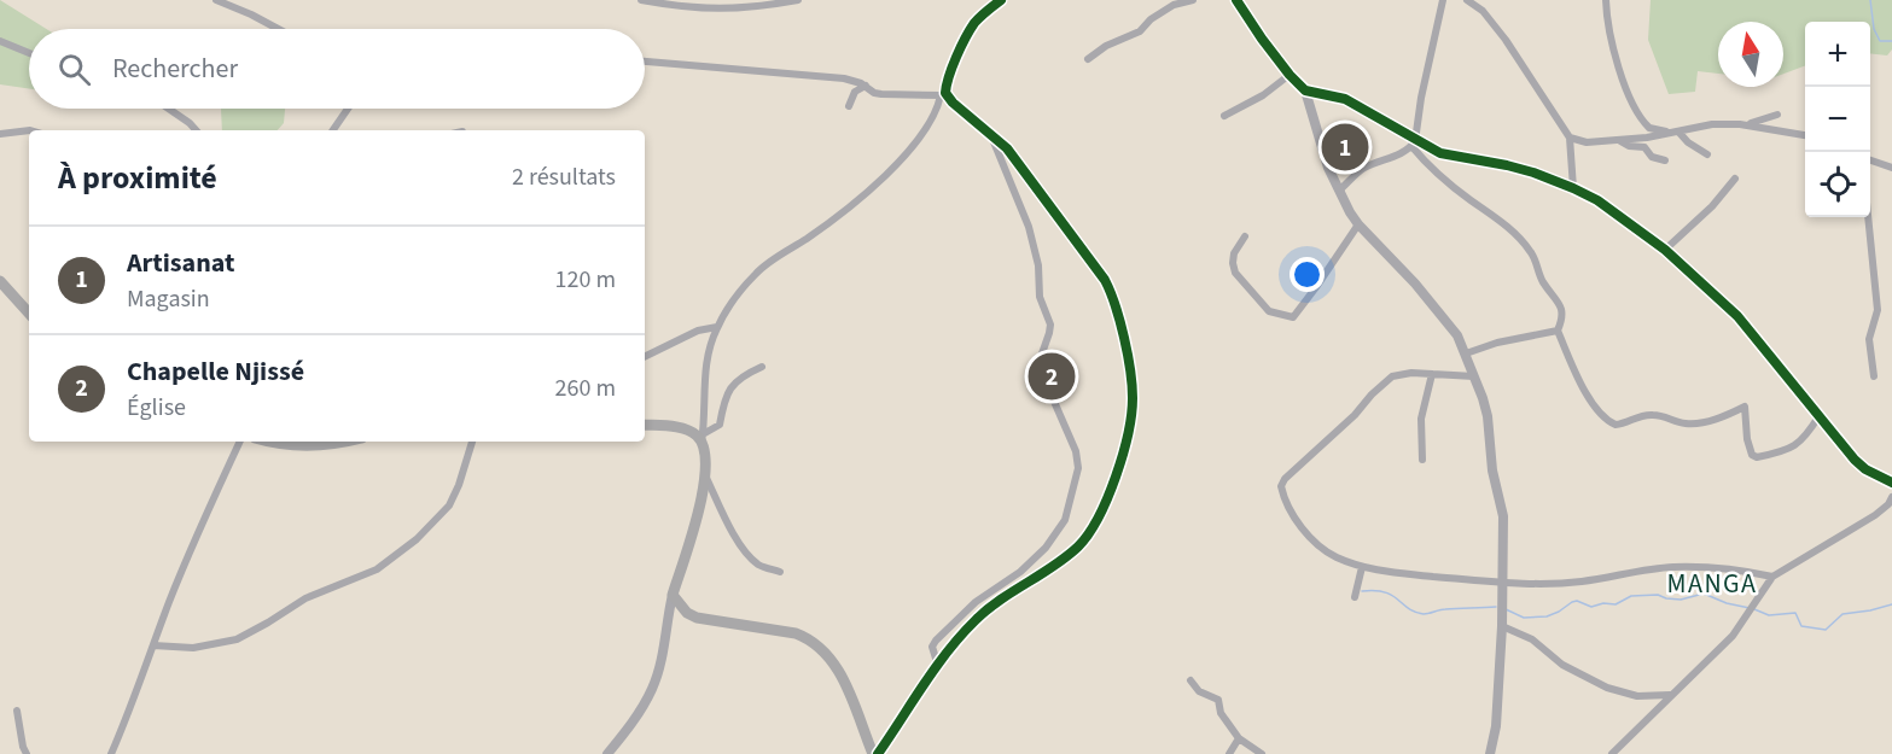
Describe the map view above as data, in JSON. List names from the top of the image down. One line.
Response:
{"districts":["MANGA"],"north":"top","page":{"map_buttons":["+","−"],"search":"Rechercher","pins":["1","2"],"heading":["À proximité","2 résultats"],"list":[{"mark":"1","name":"Artisanat","note":"Magasin","value":"120 m"},{"mark":"2","name":"Chapelle Njissé","note":"Église","value":"260 m"}]}}
